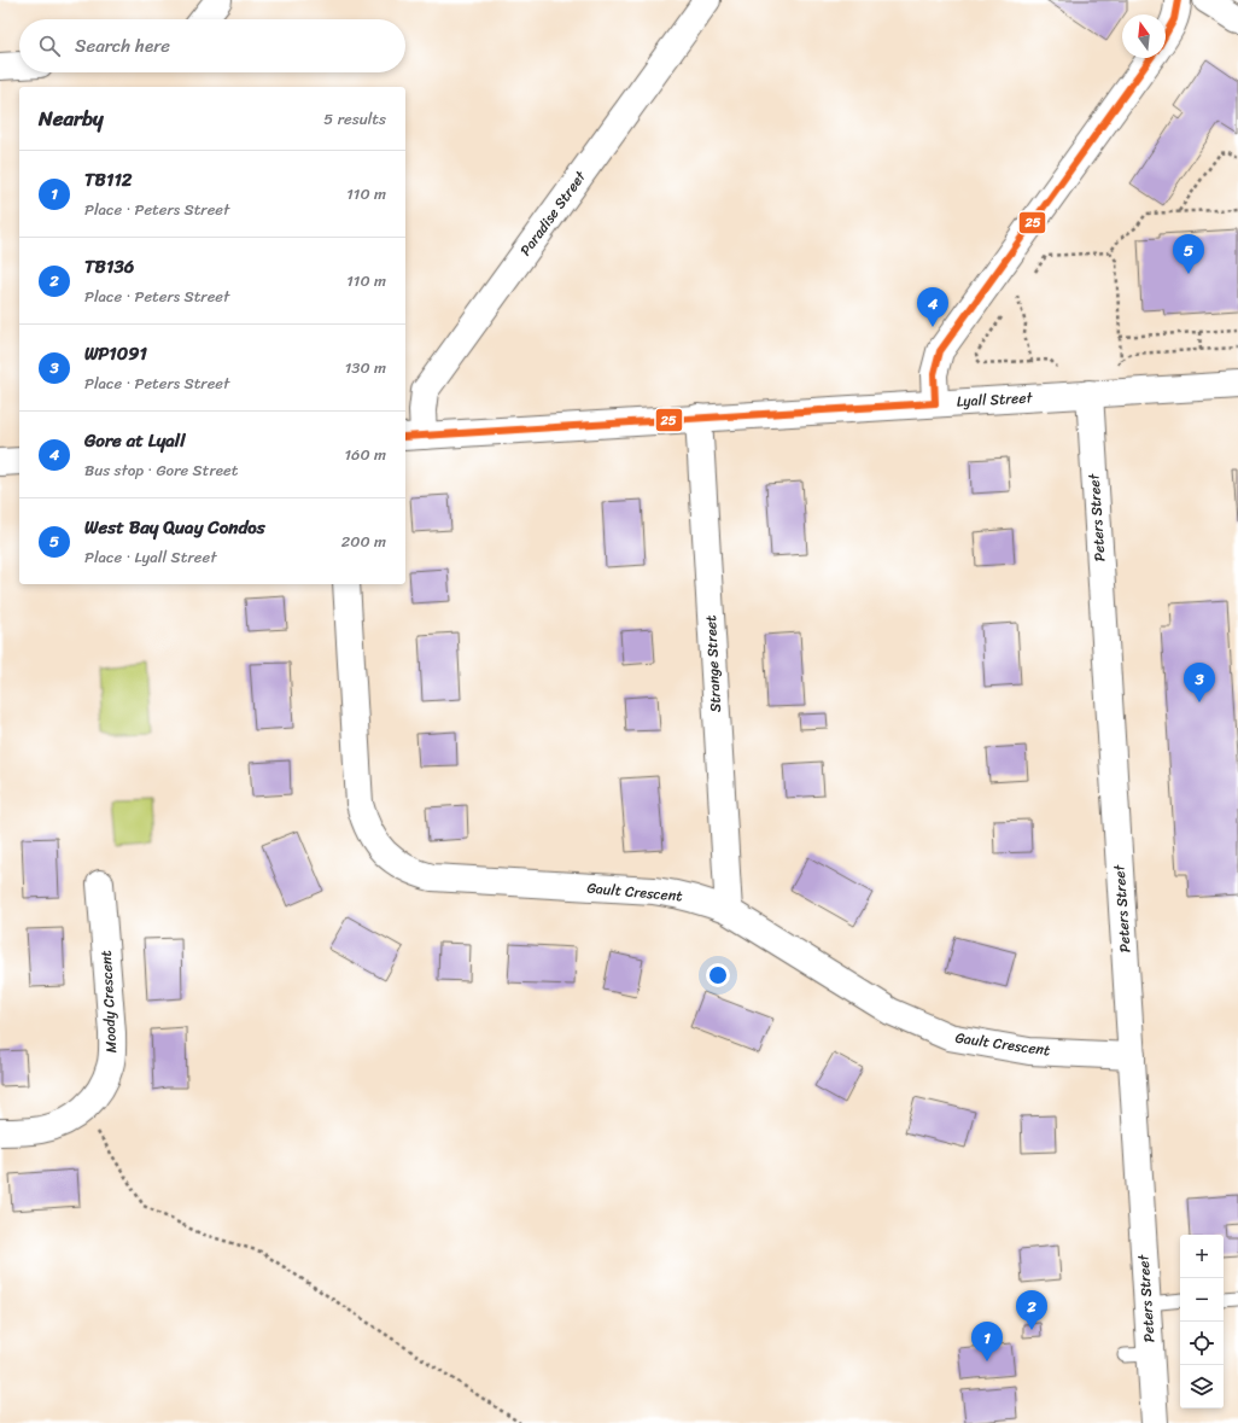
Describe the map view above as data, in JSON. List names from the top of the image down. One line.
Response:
{"streets":{"street":["Paradise Street","Lyall Street","Peters Street","Strange Street","Gault Crescent","Moody Crescent"]},"crossings":[["Paradise Street","Lyall Street"],["Lyall Street","Peters Street"],["Lyall Street","Strange Street"],["Peters Street","Gault Crescent"],["Strange Street","Gault Crescent"]],"lines":["transit line 25"],"north":"top","page":{"search":"Search here","heading":["Nearby","5 results"],"list":[{"mark":"1","name":"TB112","note":"Place · Peters Street","value":"110 m"},{"mark":"2","name":"TB136","note":"Place · Peters Street","value":"110 m"},{"mark":"3","name":"WP1091","note":"Place · Peters Street","value":"130 m"},{"mark":"4","name":"Gore at Lyall","note":"Bus stop · Gore Street","value":"160 m"},{"mark":"5","name":"West Bay Quay Condos","note":"Place · Lyall Street","value":"200 m"}],"pins":["5","4","3","2","1"],"map_buttons":["+","−"]}}
